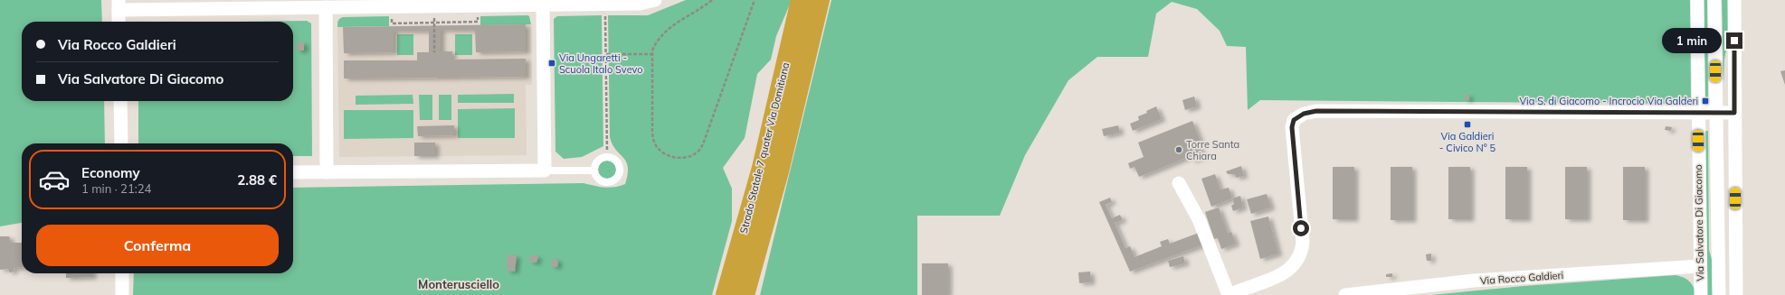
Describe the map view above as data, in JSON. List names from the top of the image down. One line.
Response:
{"streets":{"highway":["Strada Statale 7 quater Via Domitiana"],"street":["Via Salvatore Di Giacomo","Via Rocco Galdieri"]},"crossings":[["Via Salvatore Di Giacomo","Via Rocco Galdieri"]],"districts":["Monterusciello"],"places":{"transit":["Via Ungaretti - Scuola Italo Svevo","Via S. di Giacomo - Incrocio Via Galderi","Via Galdieri - Civico N° 5"],"other":["Torre Santa Chiara"]},"page":{"banner":["Via Rocco Galdieri","Via Salvatore Di Giacomo"],"bubble":"1 min","list":[{"name":"Economy","note":"1 min · 21:24","value":"2.88 €"}],"buttons":"Conferma"}}
